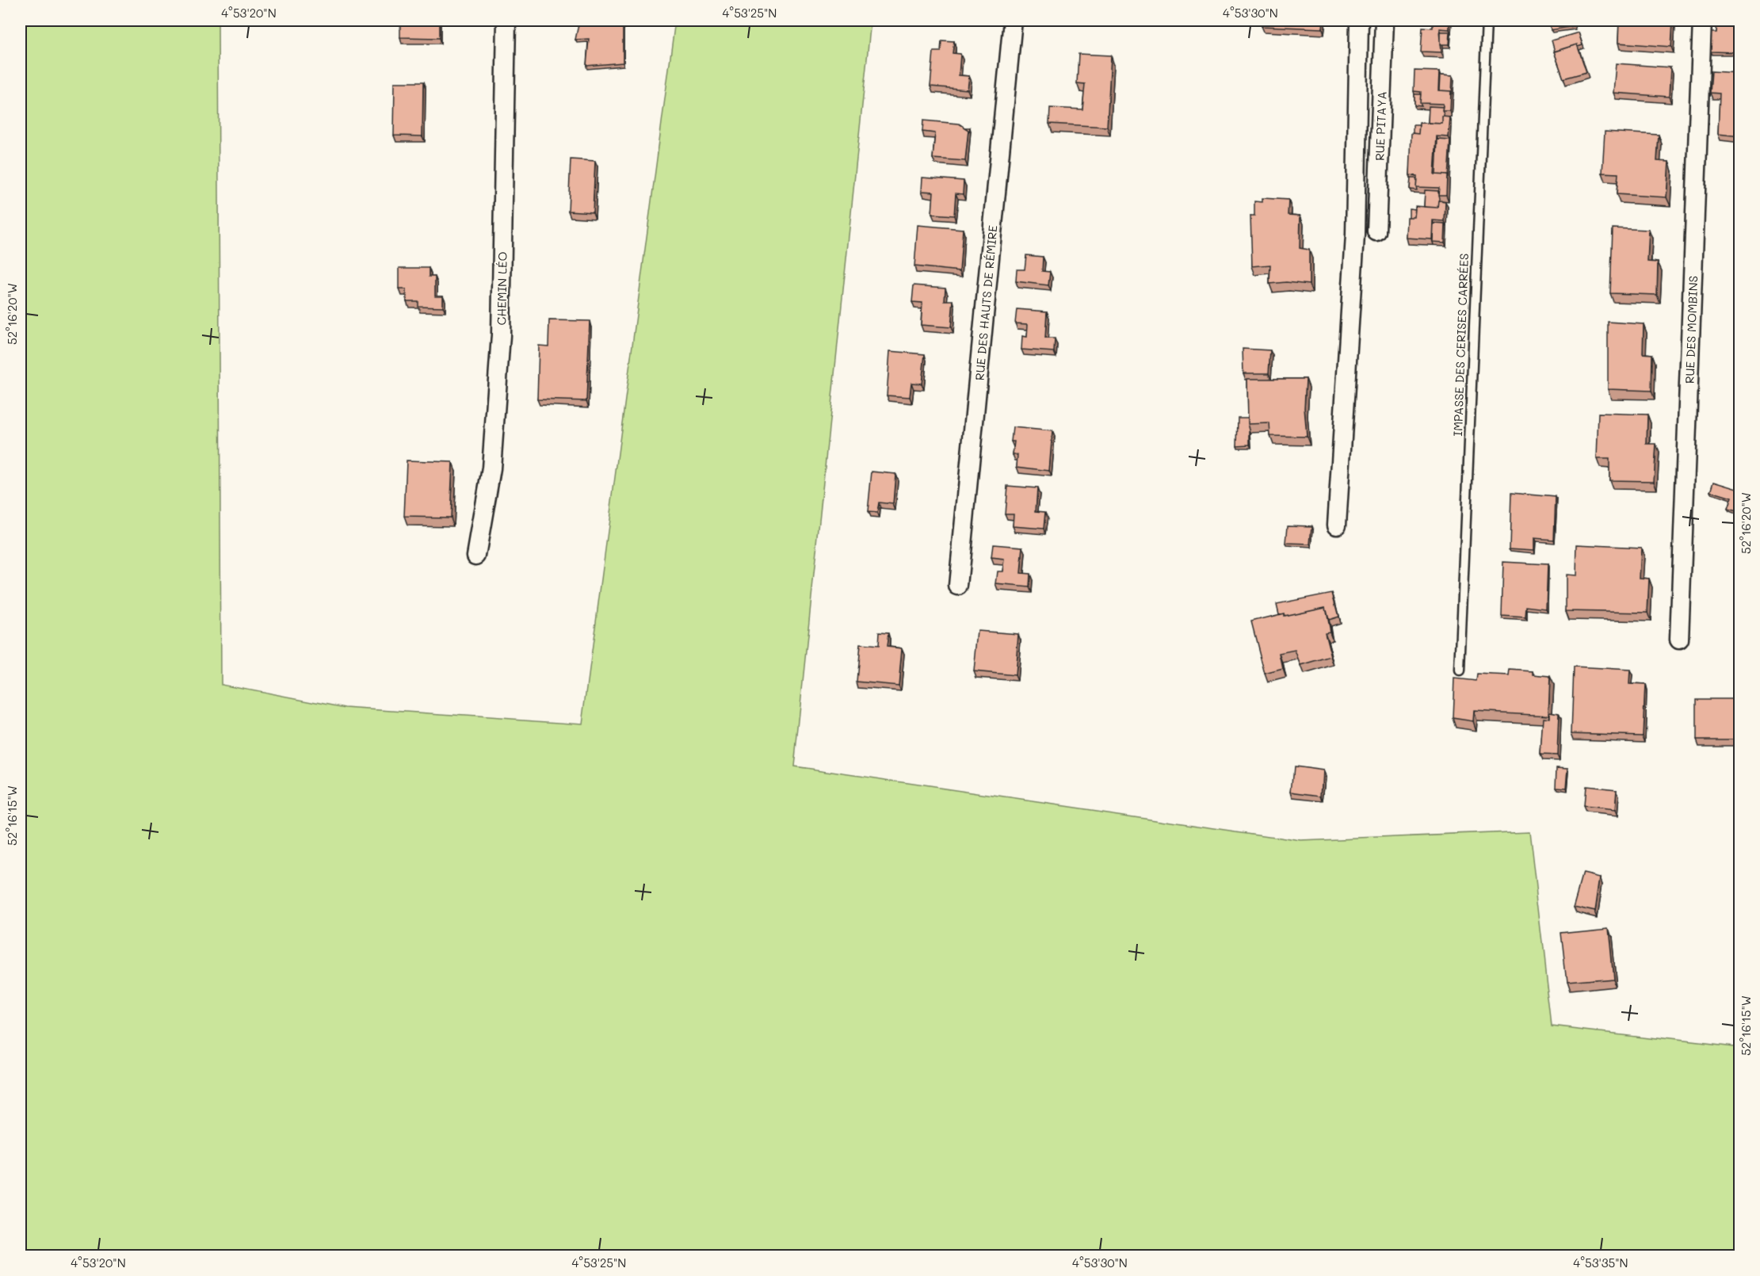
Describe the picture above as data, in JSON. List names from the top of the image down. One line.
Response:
{"streets":{"street":["RUE PITAYA","CHEMIN LÉO","RUE DES HAUTS DE RÉMIRE","RUE DES MOMBINS"],"lane":["IMPASSE DES CERISES CARRÉES"]},"coordinates":["4°53'20\"N","4°53'25\"N","4°53'30\"N","52°16'20\"W","52°16'15\"W","4°53'35\"N"]}
